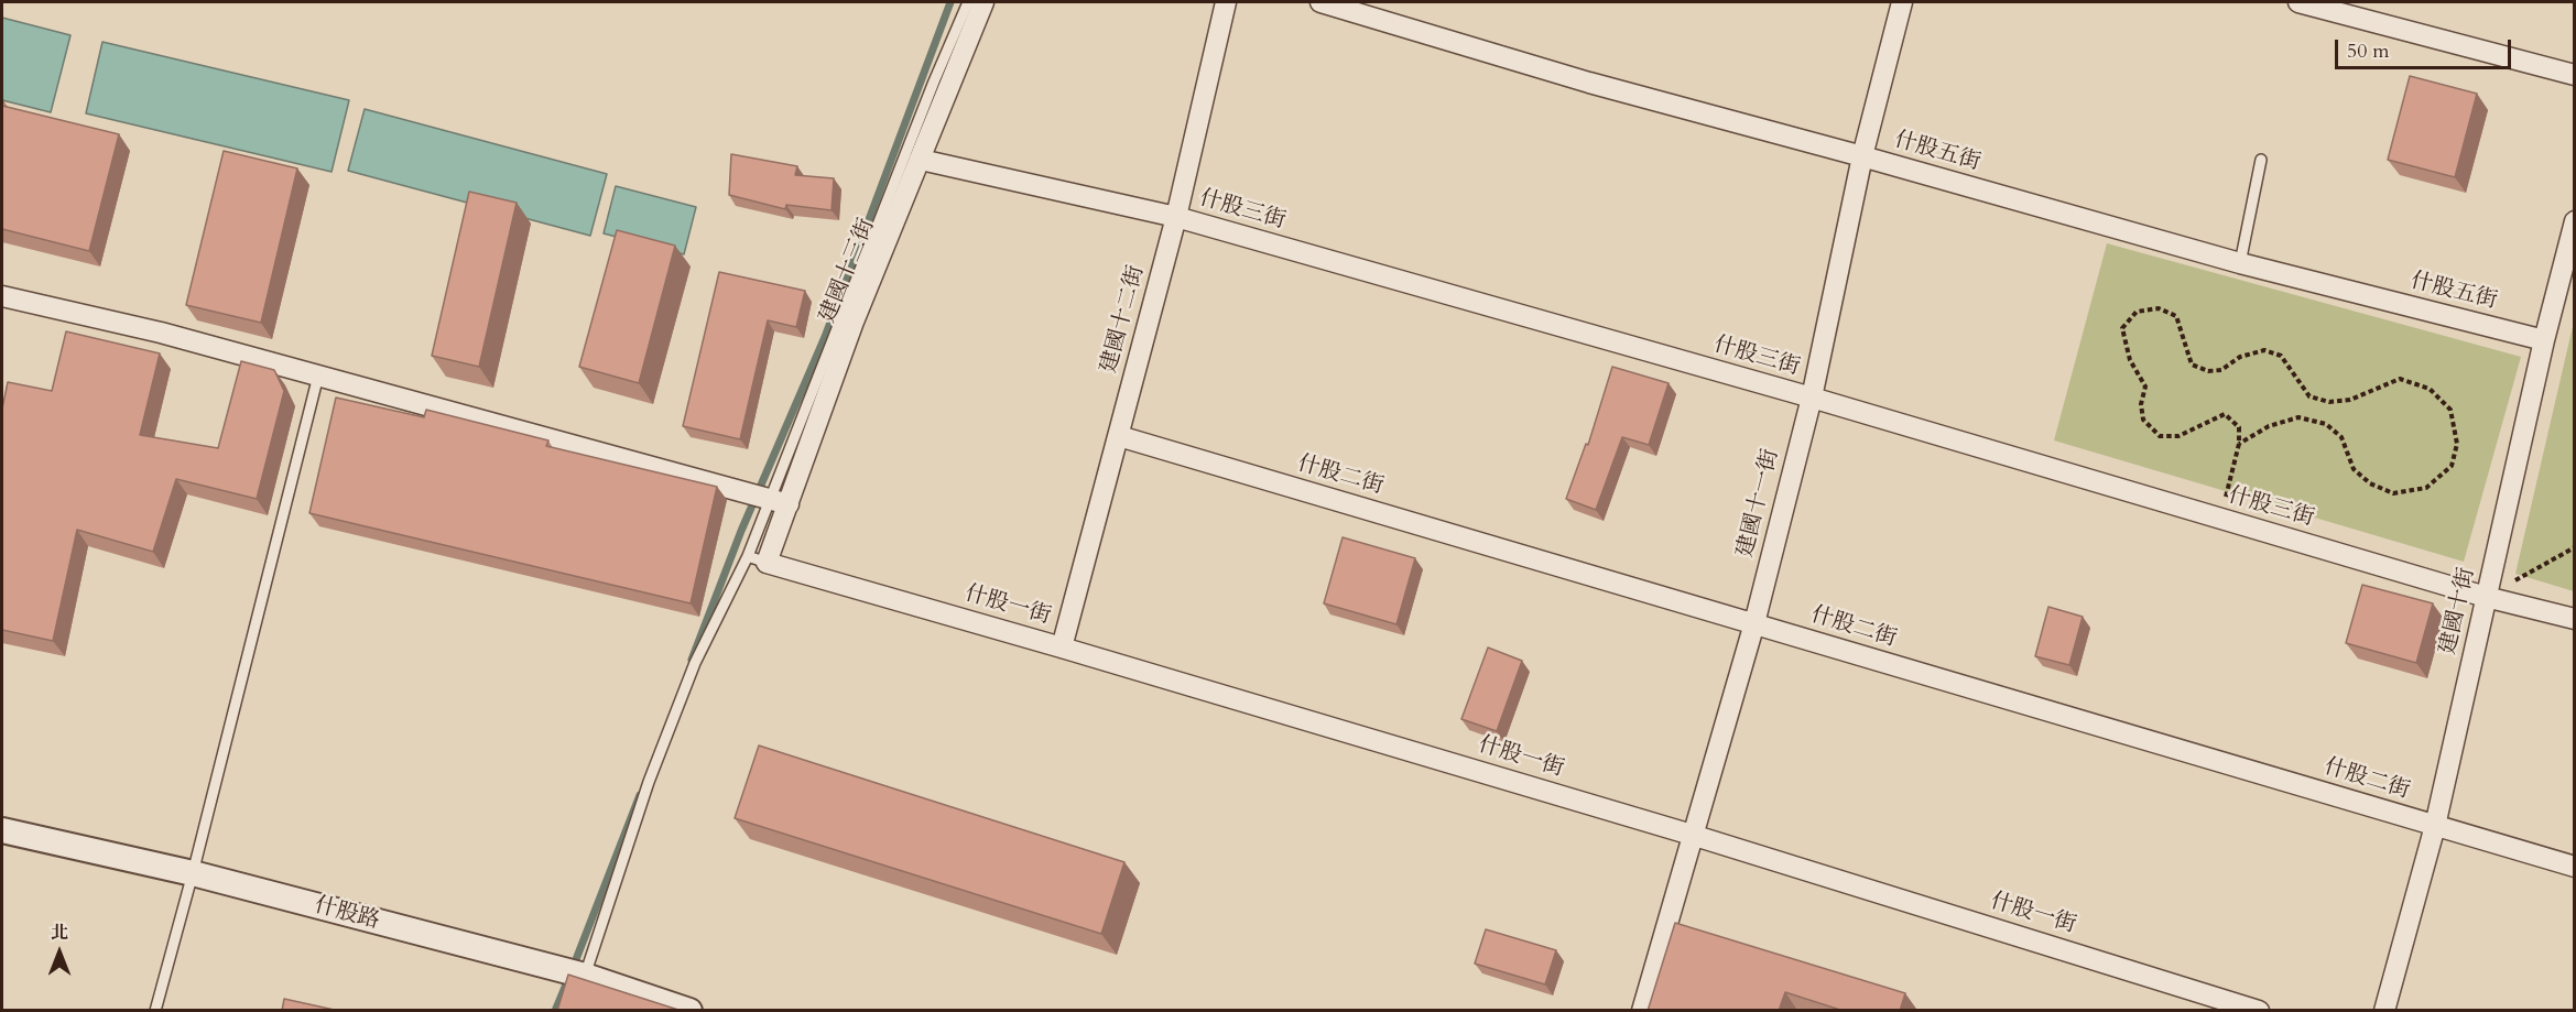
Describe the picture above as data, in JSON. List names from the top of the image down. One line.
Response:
{"streets":{"street":["什股五街","什股三街","建國十三街","建國十二街","什股二街","建國十一街","什股一街","建國十街","什股路"]},"crossings":[["什股五街","建國十一街"],["什股五街","建國十街"],["什股三街","建國十三街"],["什股三街","建國十二街"],["什股三街","建國十一街"],["什股三街","建國十街"],["建國十三街","什股一街"],["建國十二街","什股二街"],["建國十二街","什股一街"],["什股二街","建國十一街"],["什股二街","建國十街"],["建國十一街","什股一街"]],"scale_bar":"50 m","north":"top"}
